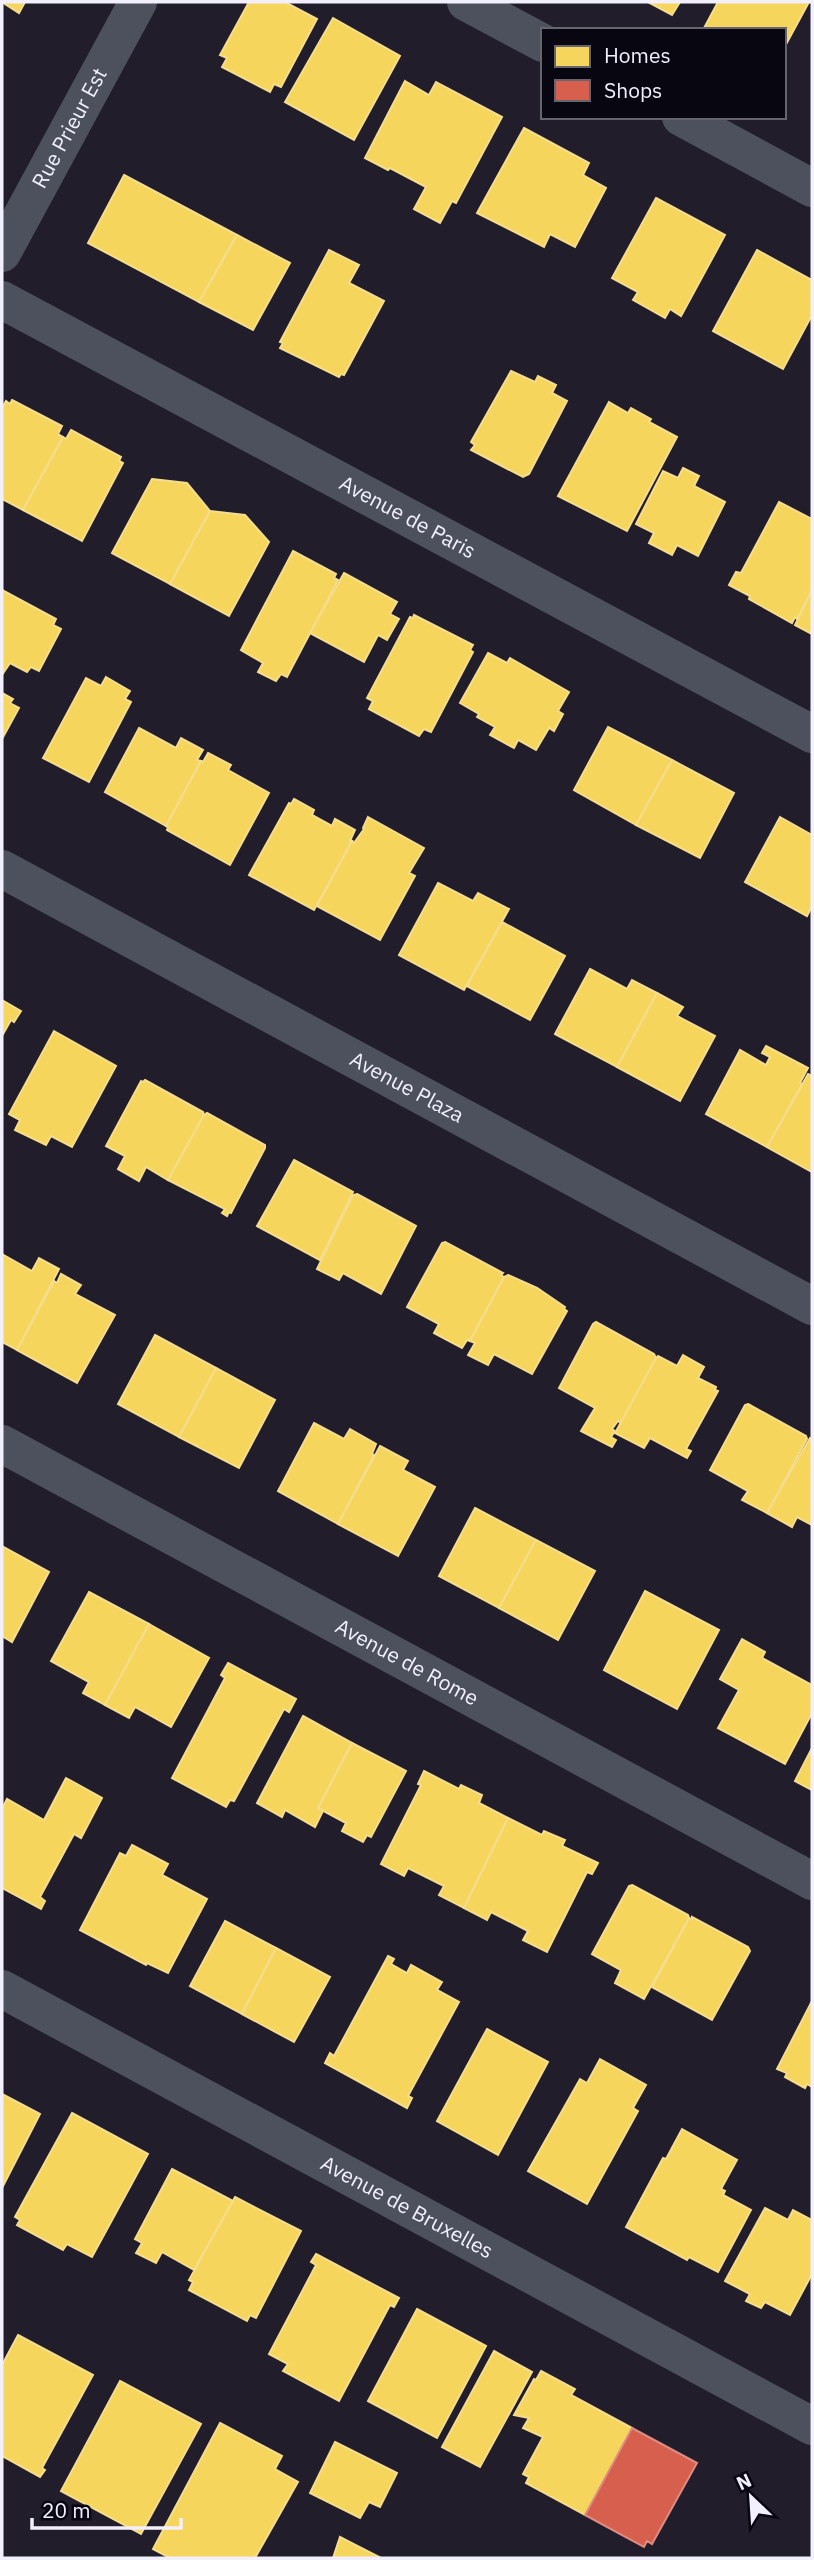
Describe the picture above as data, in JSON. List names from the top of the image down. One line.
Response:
{"streets":{"street":["Rue Prieur Est","Avenue de Paris","Avenue Plaza","Avenue de Rome","Avenue de Bruxelles"]},"legend":["Homes","Shops"],"scale_bar":"20 m","north":"top left"}
